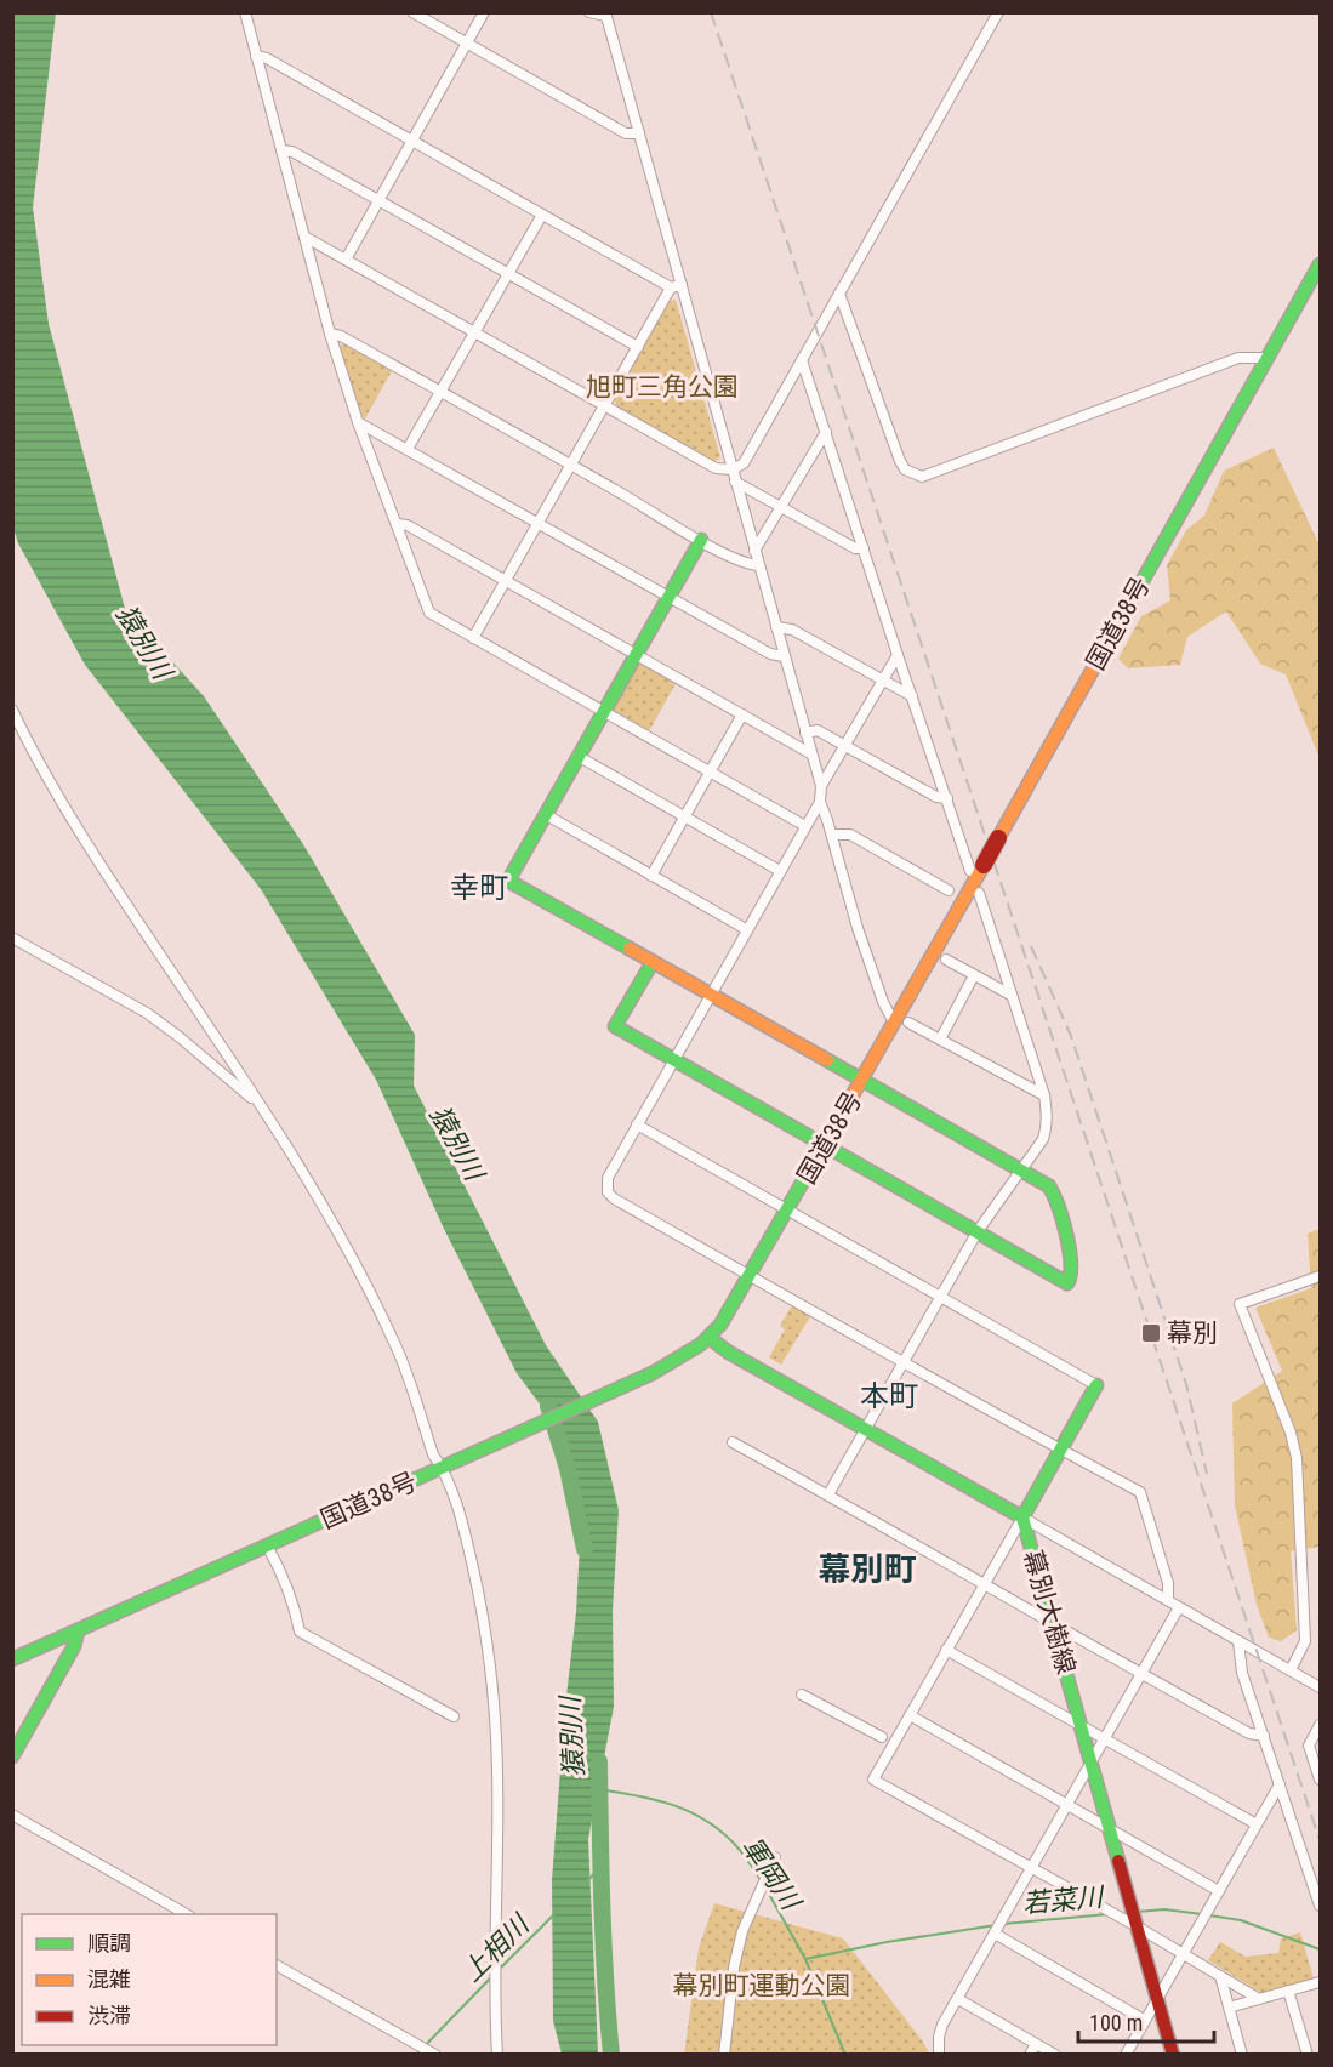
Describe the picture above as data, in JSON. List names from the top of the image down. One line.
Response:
{"streets":{"main road":["国道38号","幕別大樹線"]},"crossings":[["国道38号","幕別大樹線"]],"districts":["幸町","本町","幕別町"],"water":["猿別川","軍岡川","若菜川","上相川"],"parks":["旭町三角公園","幕別町運動公園"],"places":{"transit":["幕別"]},"legend":["順調","混雑","渋滞"],"scale_bar":"100 m"}
